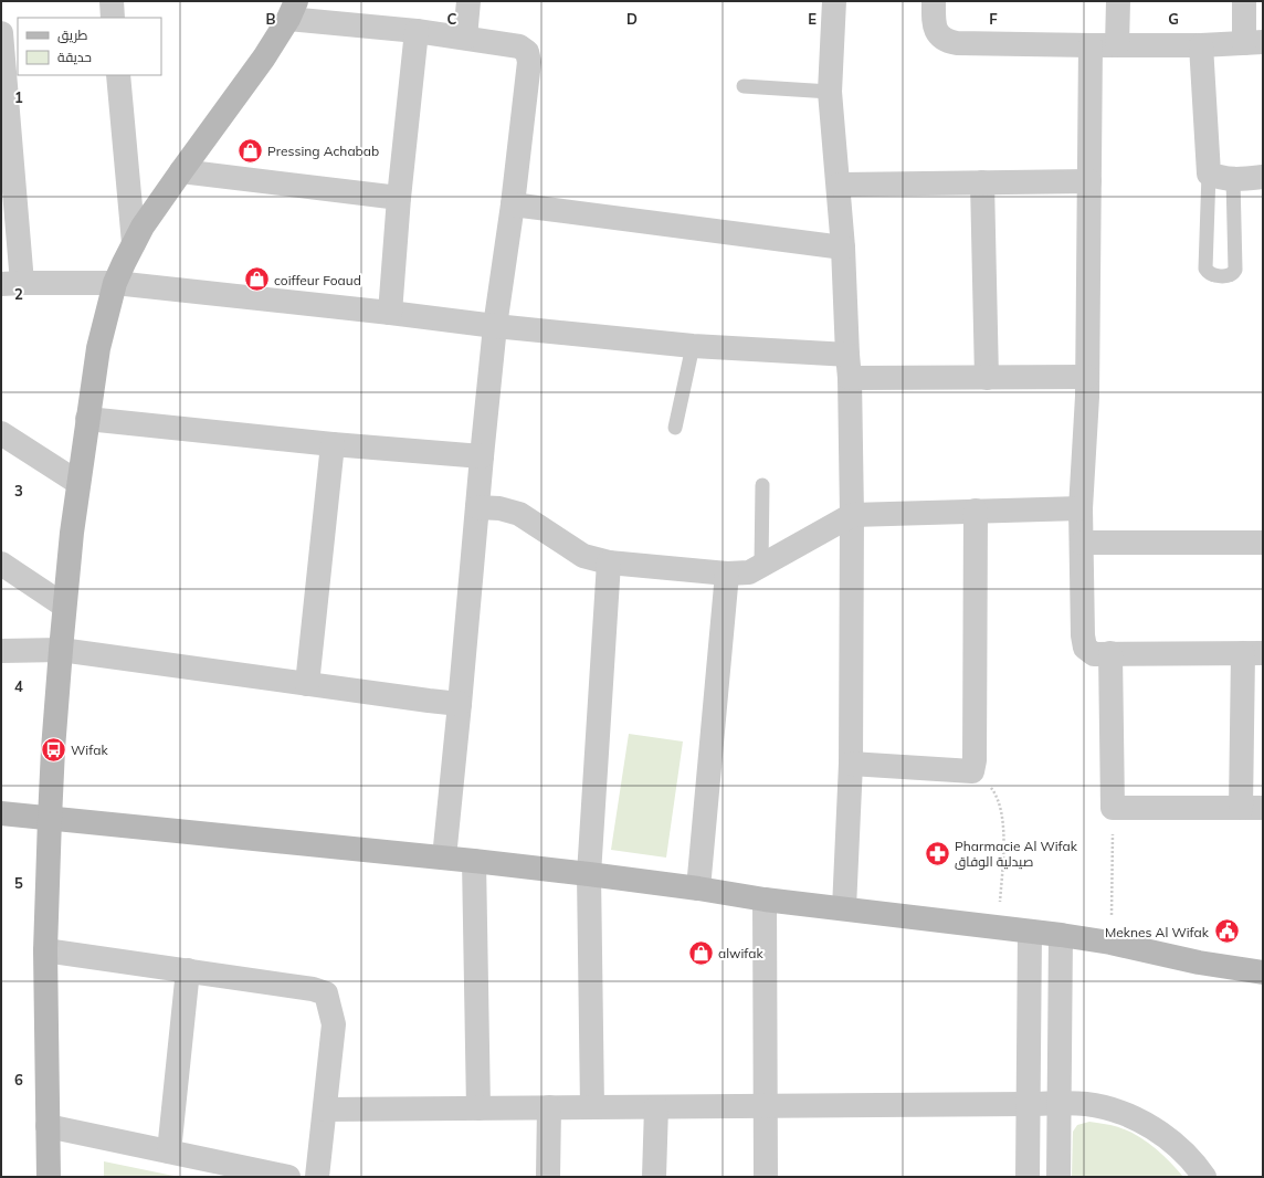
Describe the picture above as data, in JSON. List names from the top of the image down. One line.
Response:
{"places":{"shop":["Pressing Achabab","coiffeur Foaud","alwifak"],"bus stop":["Wifak"],"pharmacy":["Pharmacie Al Wifak صيدلية الوفاق"],"public building":["Meknes Al Wifak"]},"legend":["طريق","حديقة"],"grid":{"columns":["B","C","D","E","F","G"],"rows":["1","2","3","4","5","6"]}}
